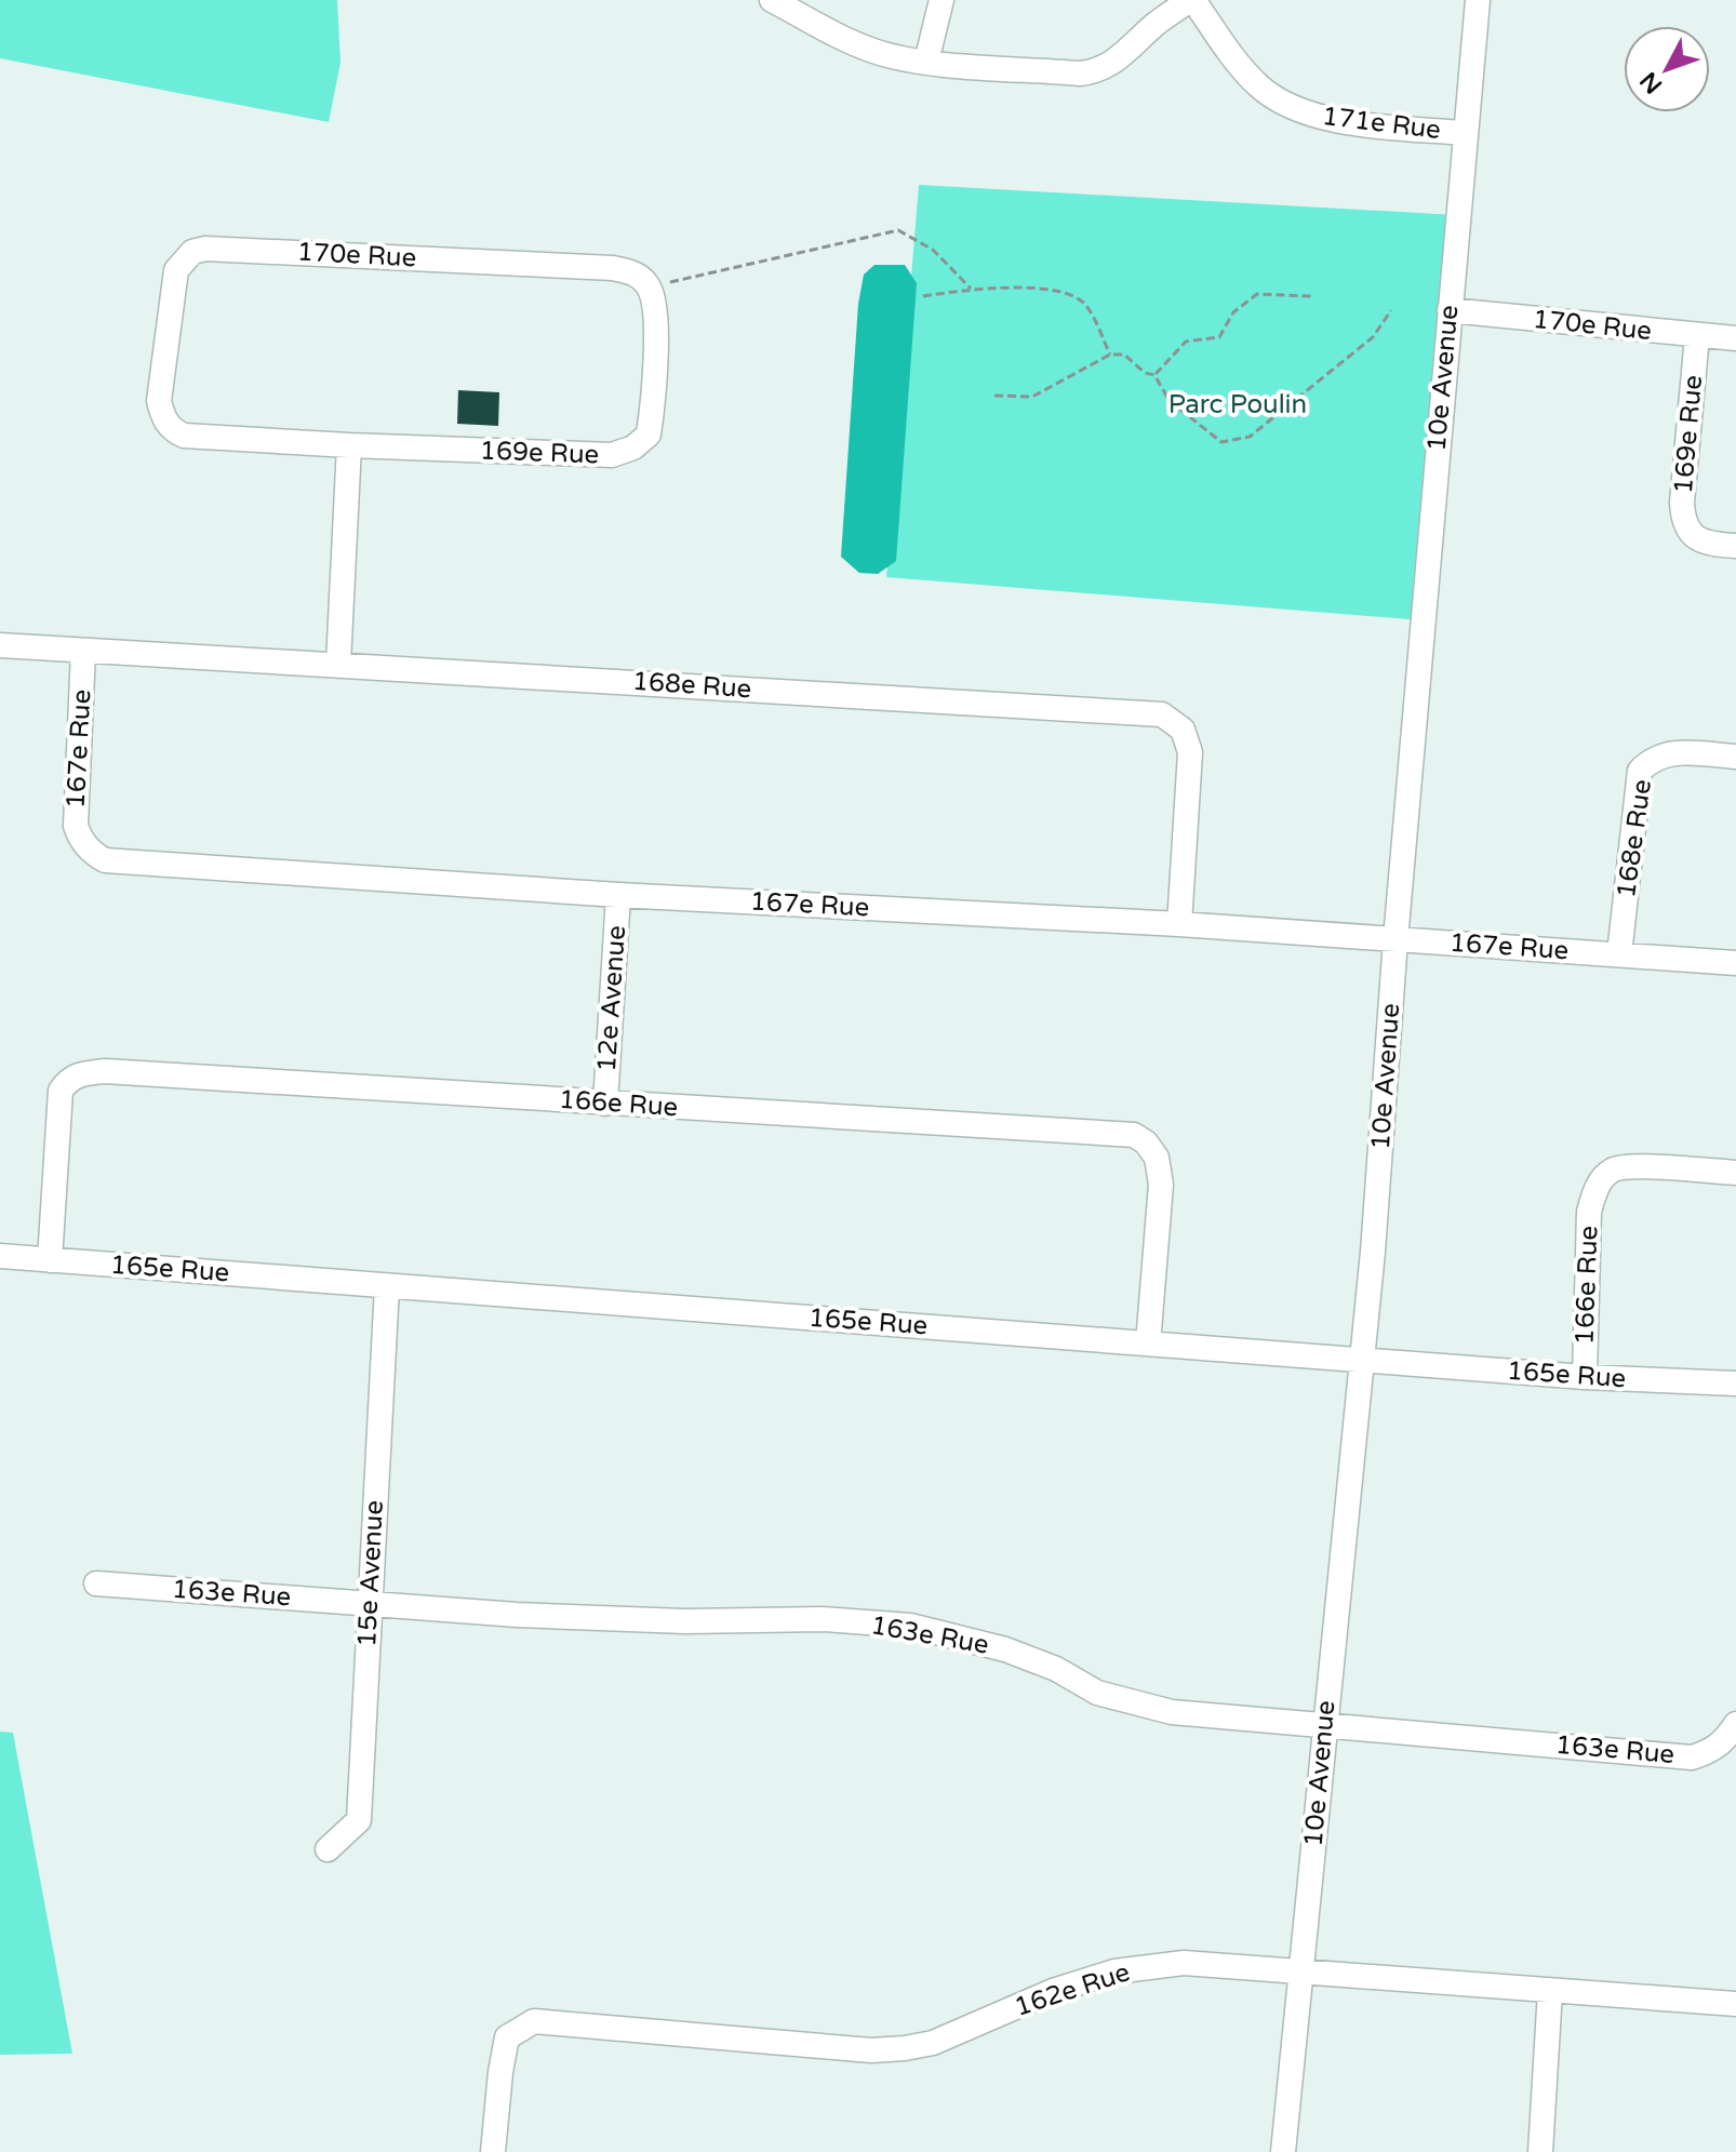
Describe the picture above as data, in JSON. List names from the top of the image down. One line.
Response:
{"streets":{"street":["171e Rue","170e Rue","10e Avenue","169e Rue","168e Rue","167e Rue","12e Avenue","166e Rue","165e Rue","15e Avenue","163e Rue","162e Rue"]},"crossings":[["171e Rue","10e Avenue"],["170e Rue","10e Avenue"],["170e Rue","169e Rue"],["10e Avenue","167e Rue"],["10e Avenue","165e Rue"],["10e Avenue","163e Rue"],["10e Avenue","162e Rue"],["168e Rue","167e Rue"],["167e Rue","12e Avenue"],["12e Avenue","166e Rue"],["166e Rue","165e Rue"],["165e Rue","15e Avenue"],["15e Avenue","163e Rue"]],"parks":["Parc Poulin"],"north":"bottom left"}
